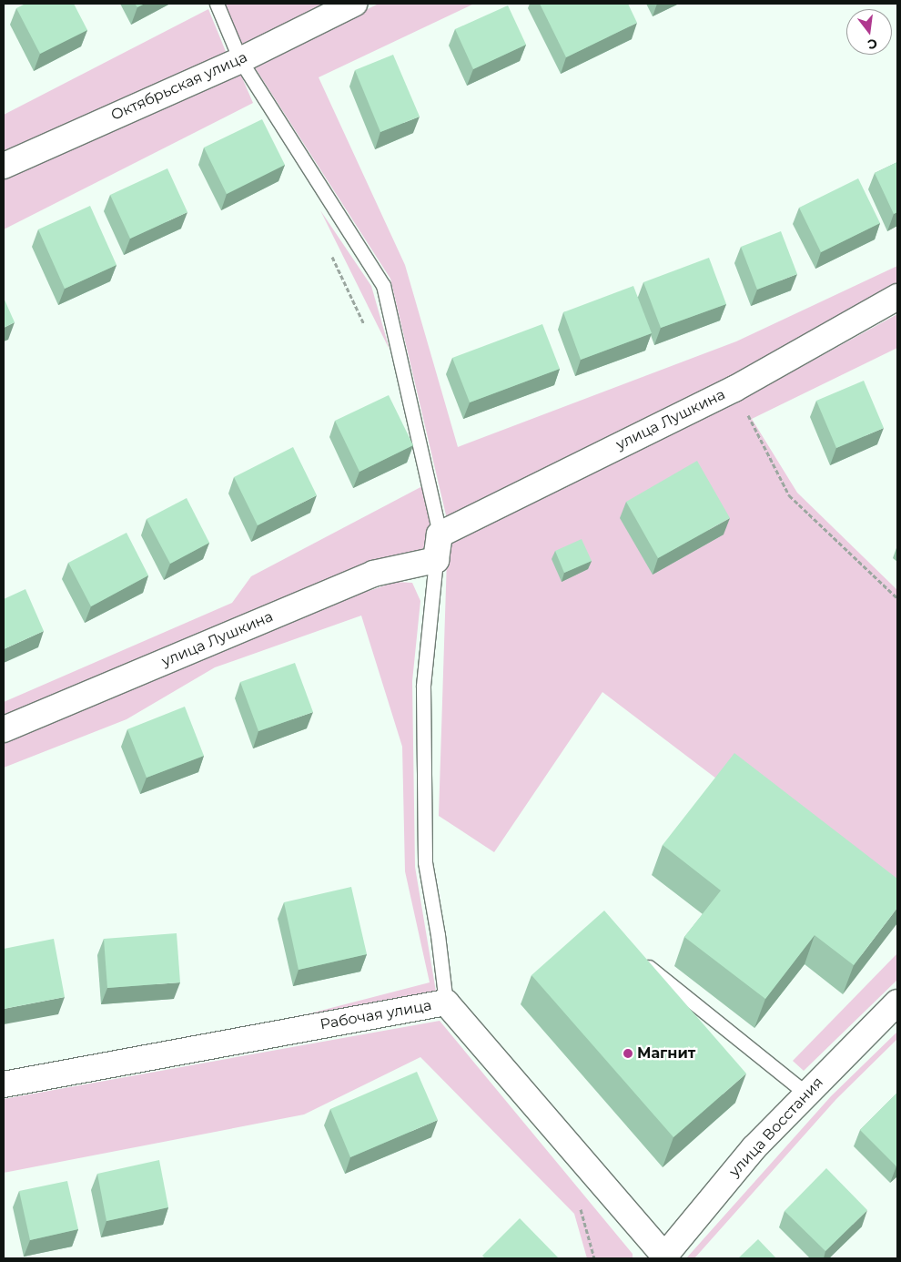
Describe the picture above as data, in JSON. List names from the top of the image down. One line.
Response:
{"streets":{"street":["Октябрьская улица","улица Лушкина","Рабочая улица","улица Восстания"]},"crossings":[["Рабочая улица","улица Восстания"]],"places":["Магнит"],"north":"bottom"}
